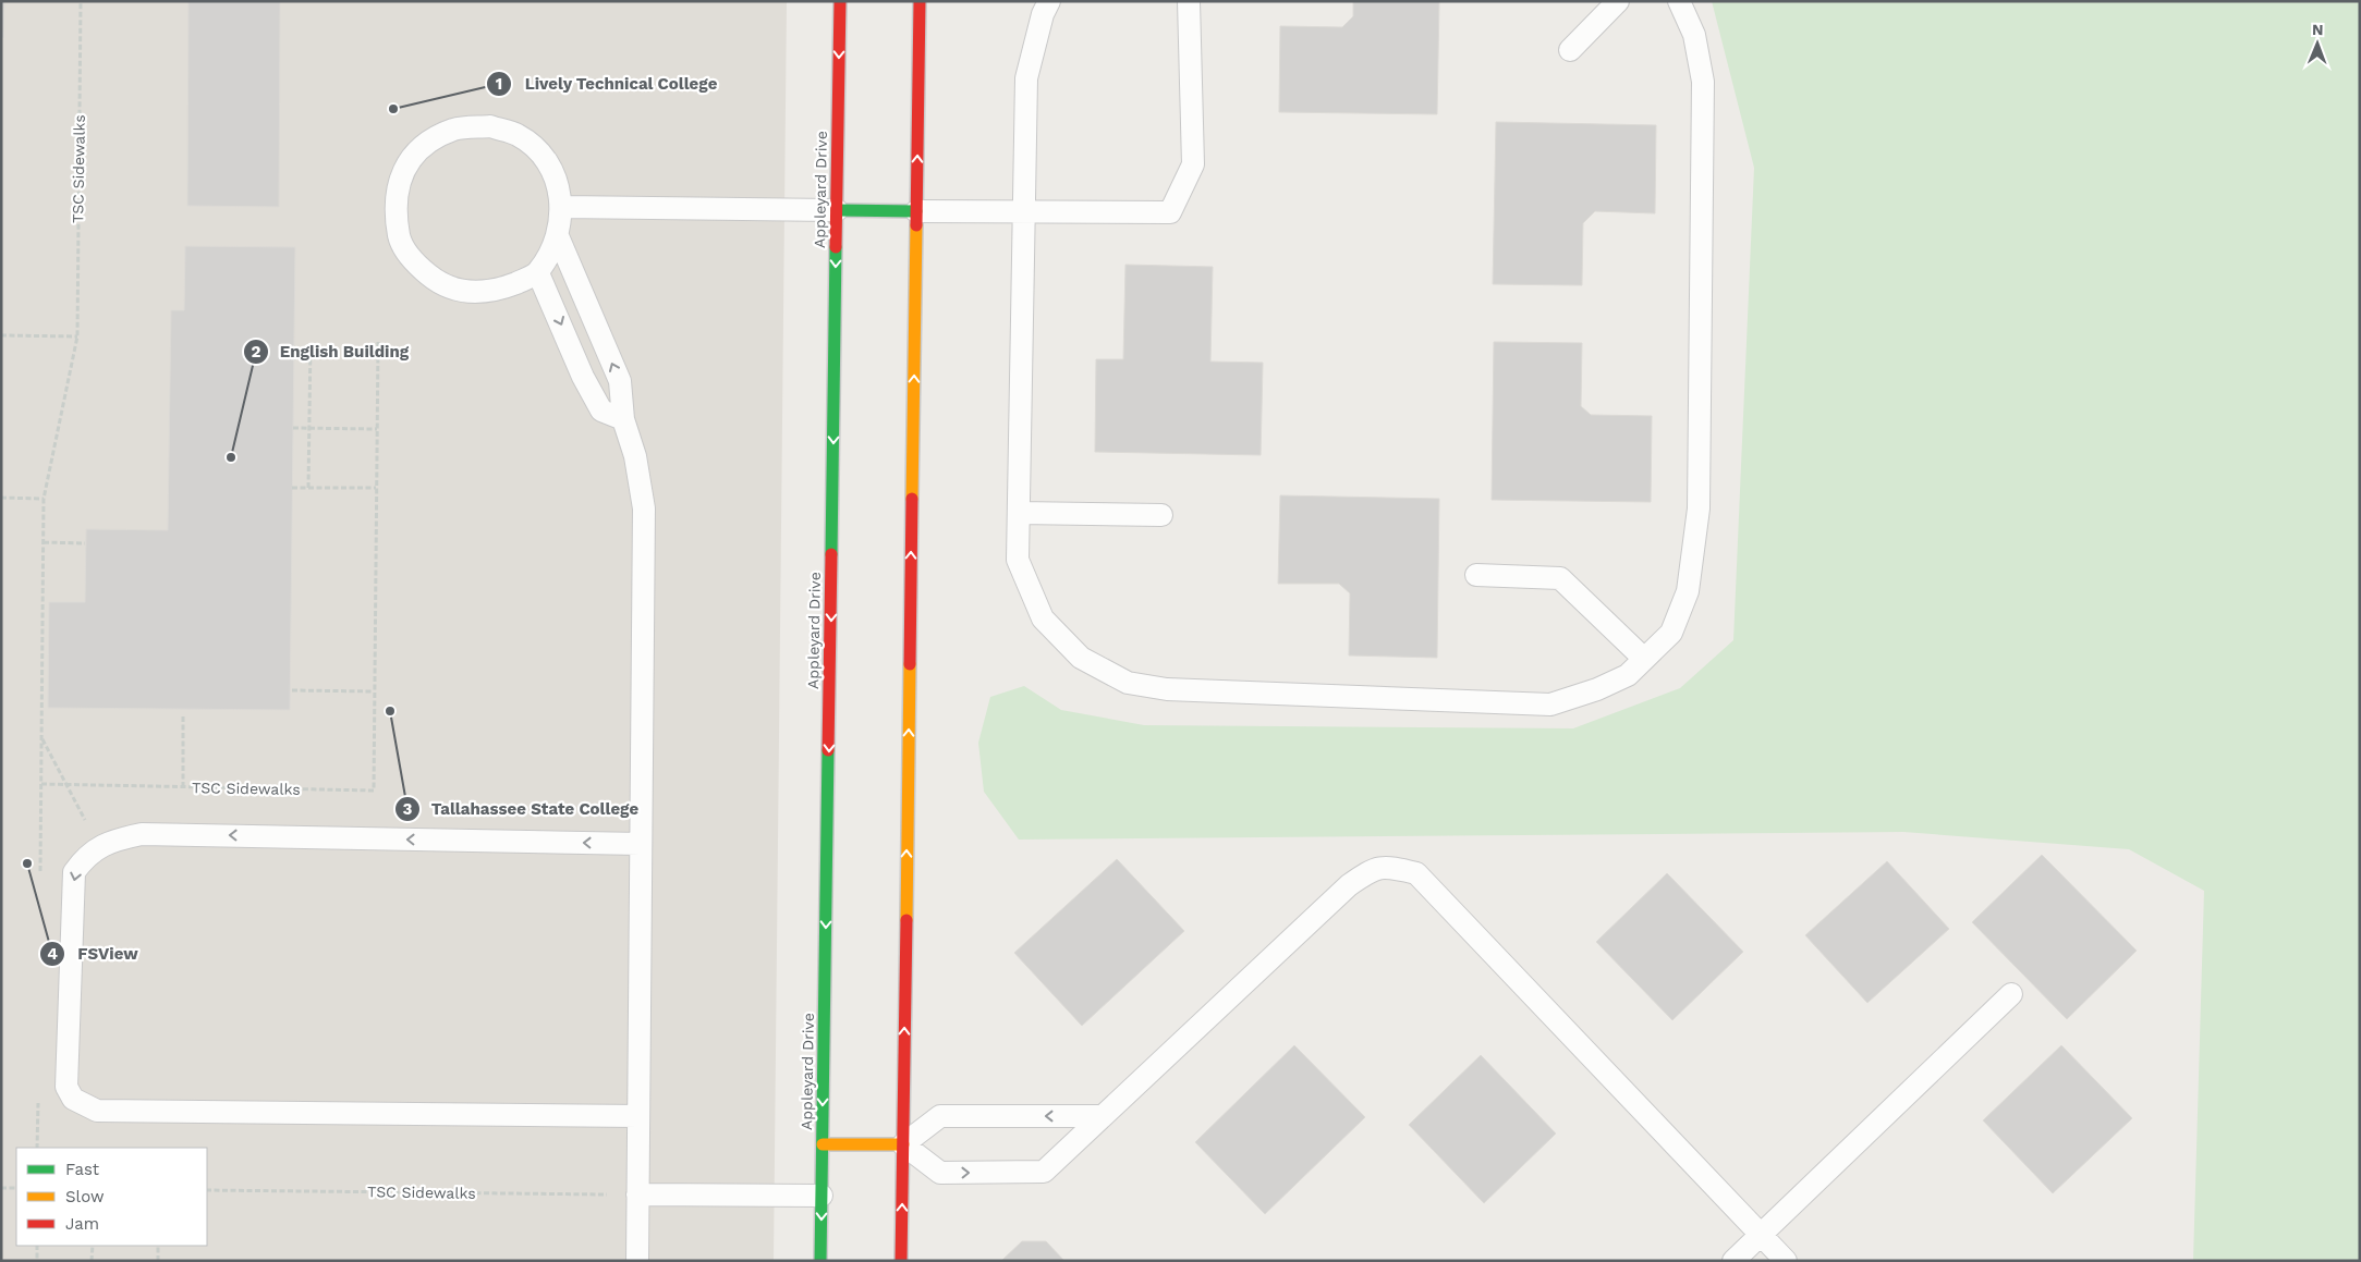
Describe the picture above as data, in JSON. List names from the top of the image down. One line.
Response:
{"streets":{"main road":["Appleyard Drive"],"path":["TSC Sidewalks"]},"places":["Lively Technical College","English Building","Tallahassee State College","FSView"],"legend":["Fast","Slow","Jam"],"north":"top"}
